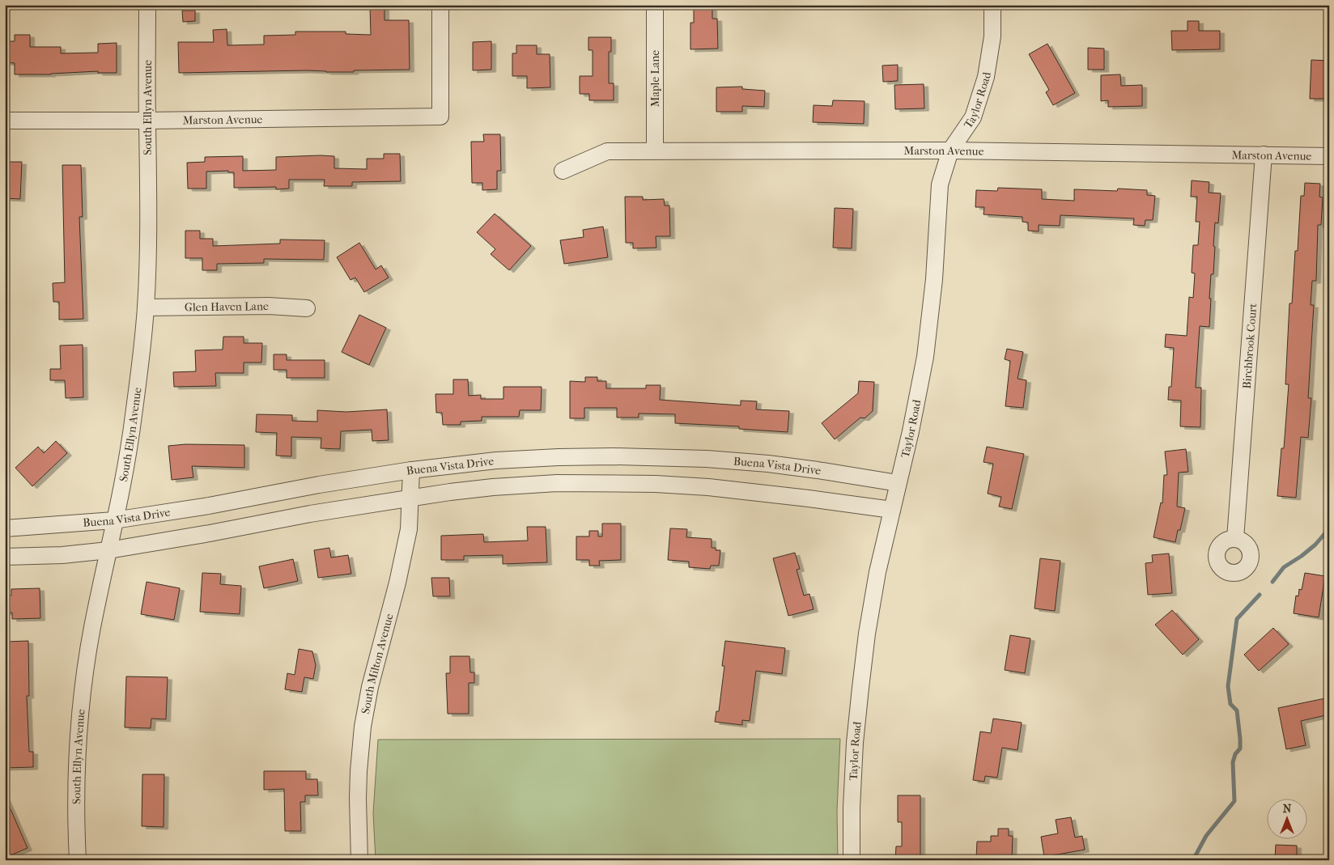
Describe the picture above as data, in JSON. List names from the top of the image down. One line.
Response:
{"streets":{"street":["Maple Lane","Taylor Road","South Ellyn Avenue","Marston Avenue","Glen Haven Lane","Birchbrook Court","Buena Vista Drive","South Milton Avenue"]},"crossings":[["Maple Lane","Marston Avenue"],["Taylor Road","Marston Avenue"],["Taylor Road","Buena Vista Drive"],["South Ellyn Avenue","Marston Avenue"],["South Ellyn Avenue","Glen Haven Lane"],["South Ellyn Avenue","Buena Vista Drive"],["Marston Avenue","Birchbrook Court"],["Buena Vista Drive","South Milton Avenue"]],"north":"top"}
